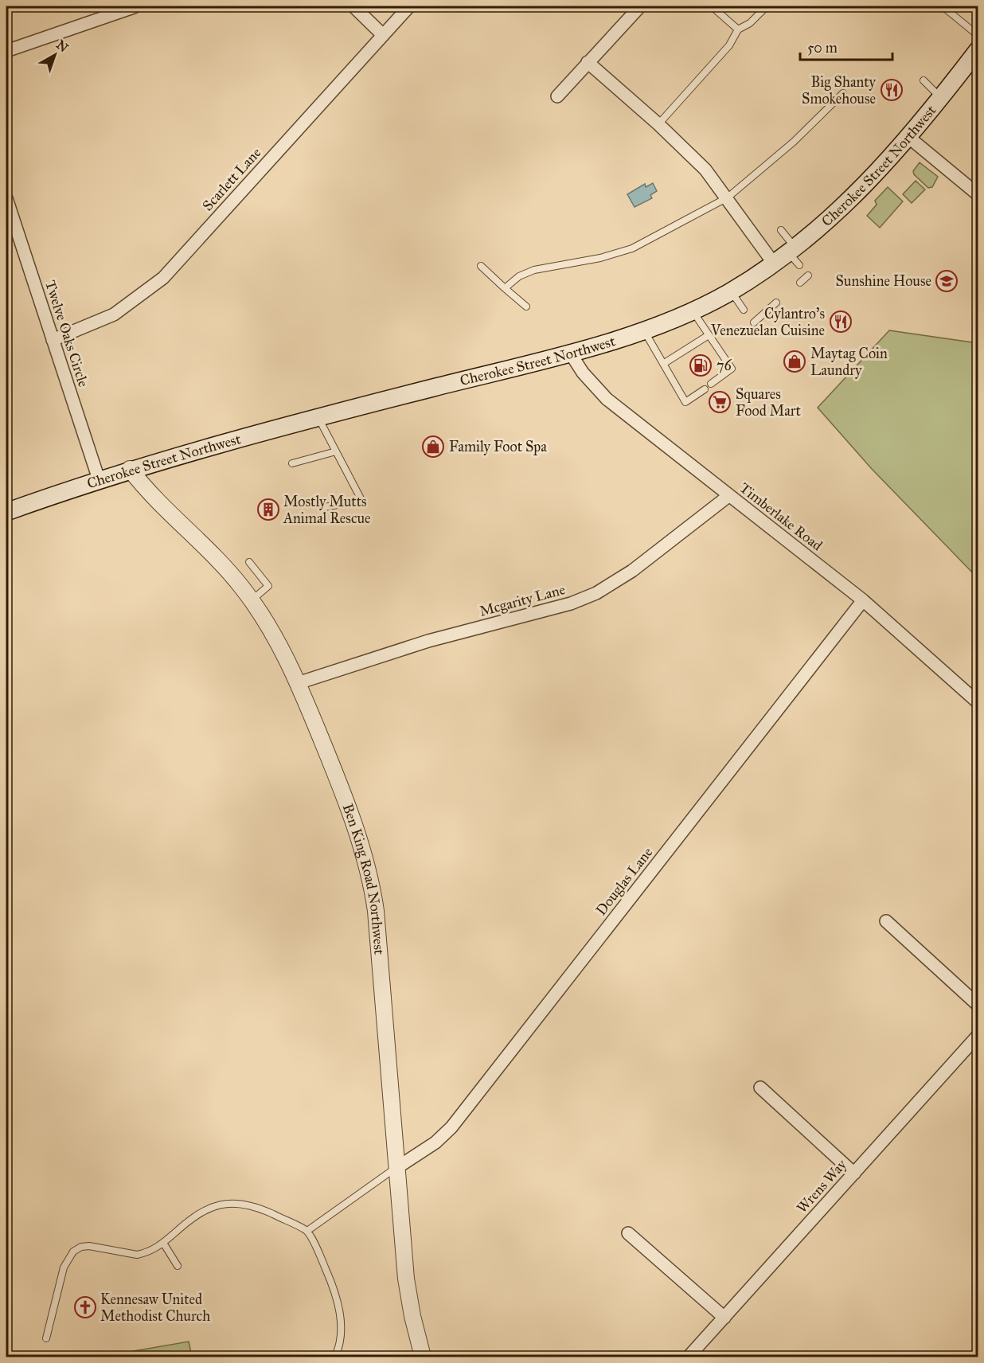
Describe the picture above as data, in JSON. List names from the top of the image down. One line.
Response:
{"streets":{"main road":["Cherokee Street Northwest"],"street":["Scarlett Lane","Twelve Oaks Circle","Timberlake Road","Mcgarity Lane","Ben King Road Northwest","Douglas Lane","Wrens Way"]},"crossings":[["Cherokee Street Northwest","Twelve Oaks Circle"],["Cherokee Street Northwest","Timberlake Road"],["Cherokee Street Northwest","Ben King Road Northwest"],["Scarlett Lane","Twelve Oaks Circle"],["Timberlake Road","Mcgarity Lane"],["Timberlake Road","Douglas Lane"],["Mcgarity Lane","Ben King Road Northwest"],["Ben King Road Northwest","Douglas Lane"]],"places":{"restaurant":["Big Shanty Smokehouse","Cylantro's Venezuelan Cuisine"],"school or university":["Sunshine House"],"shop":["Maytag Coin Laundry","Family Foot Spa"],"fuel station":["76"],"supermarket":["Squares Food Mart"],"building":["Mostly Mutts Animal Rescue"],"church":["Kennesaw United Methodist Church"]},"scale_bar":"50 m","north":"top right"}
